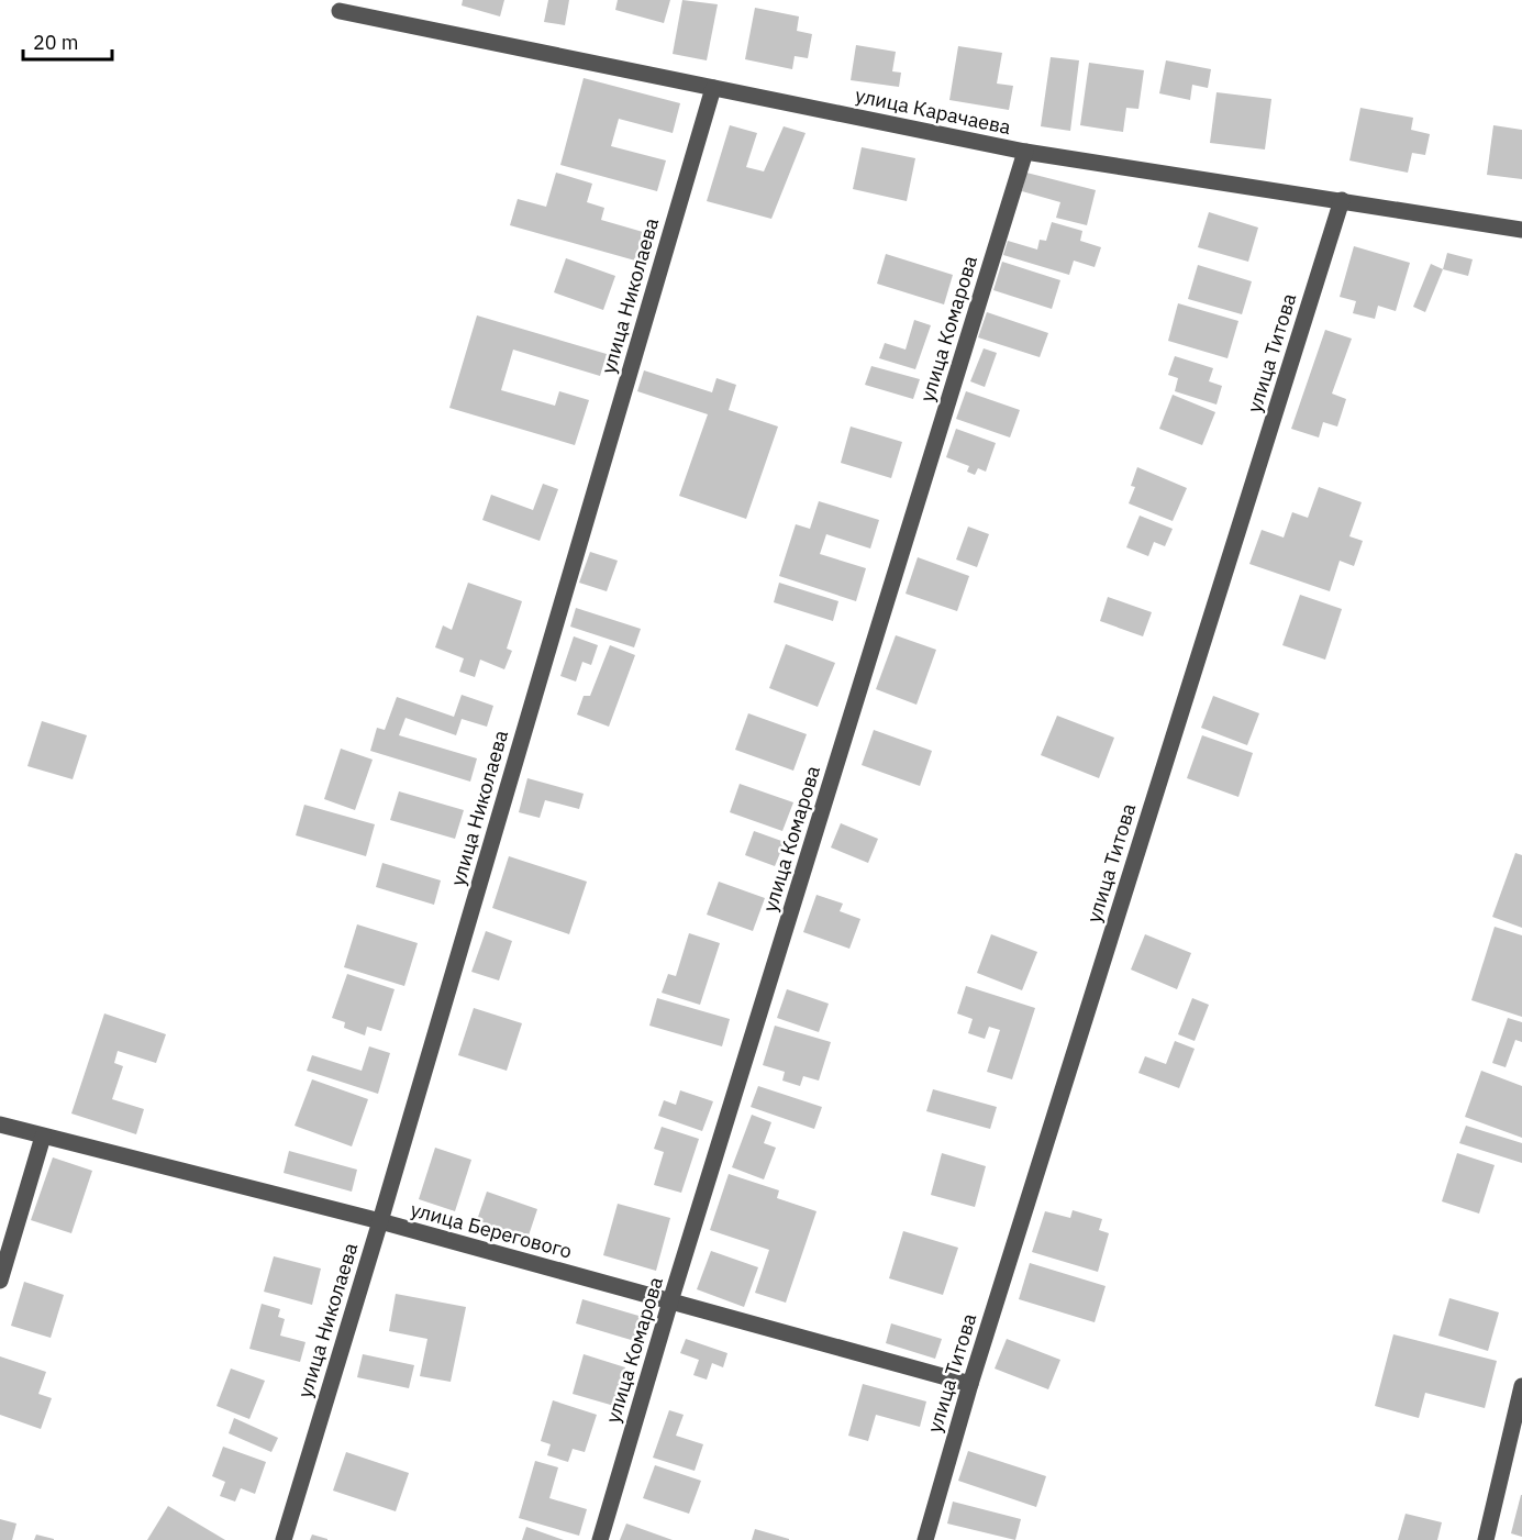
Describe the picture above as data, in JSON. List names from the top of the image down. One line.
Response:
{"streets":{"street":["улица Карачаева","улица Николаева","улица Комарова","улица Титова","улица Берегового"]},"crossings":[["улица Карачаева","улица Николаева"],["улица Карачаева","улица Комарова"],["улица Карачаева","улица Титова"],["улица Николаева","улица Берегового"],["улица Комарова","улица Берегового"],["улица Титова","улица Берегового"]],"scale_bar":"20 m"}
